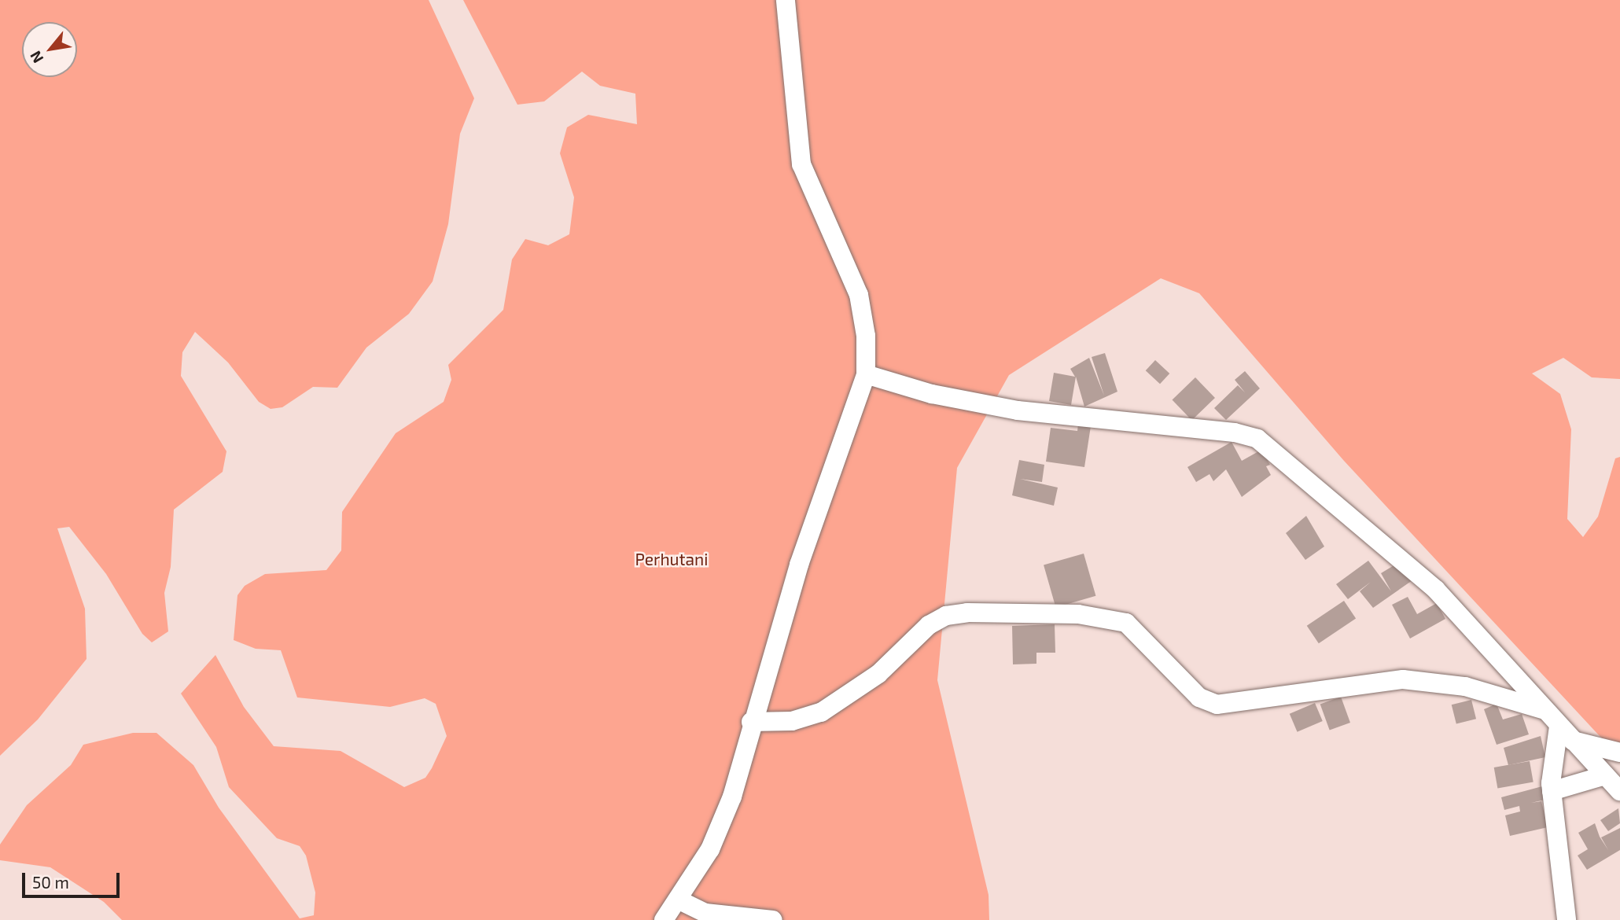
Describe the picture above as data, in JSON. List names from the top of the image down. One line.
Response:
{"parks":["Perhutani"],"scale_bar":"50 m","north":"bottom left"}
